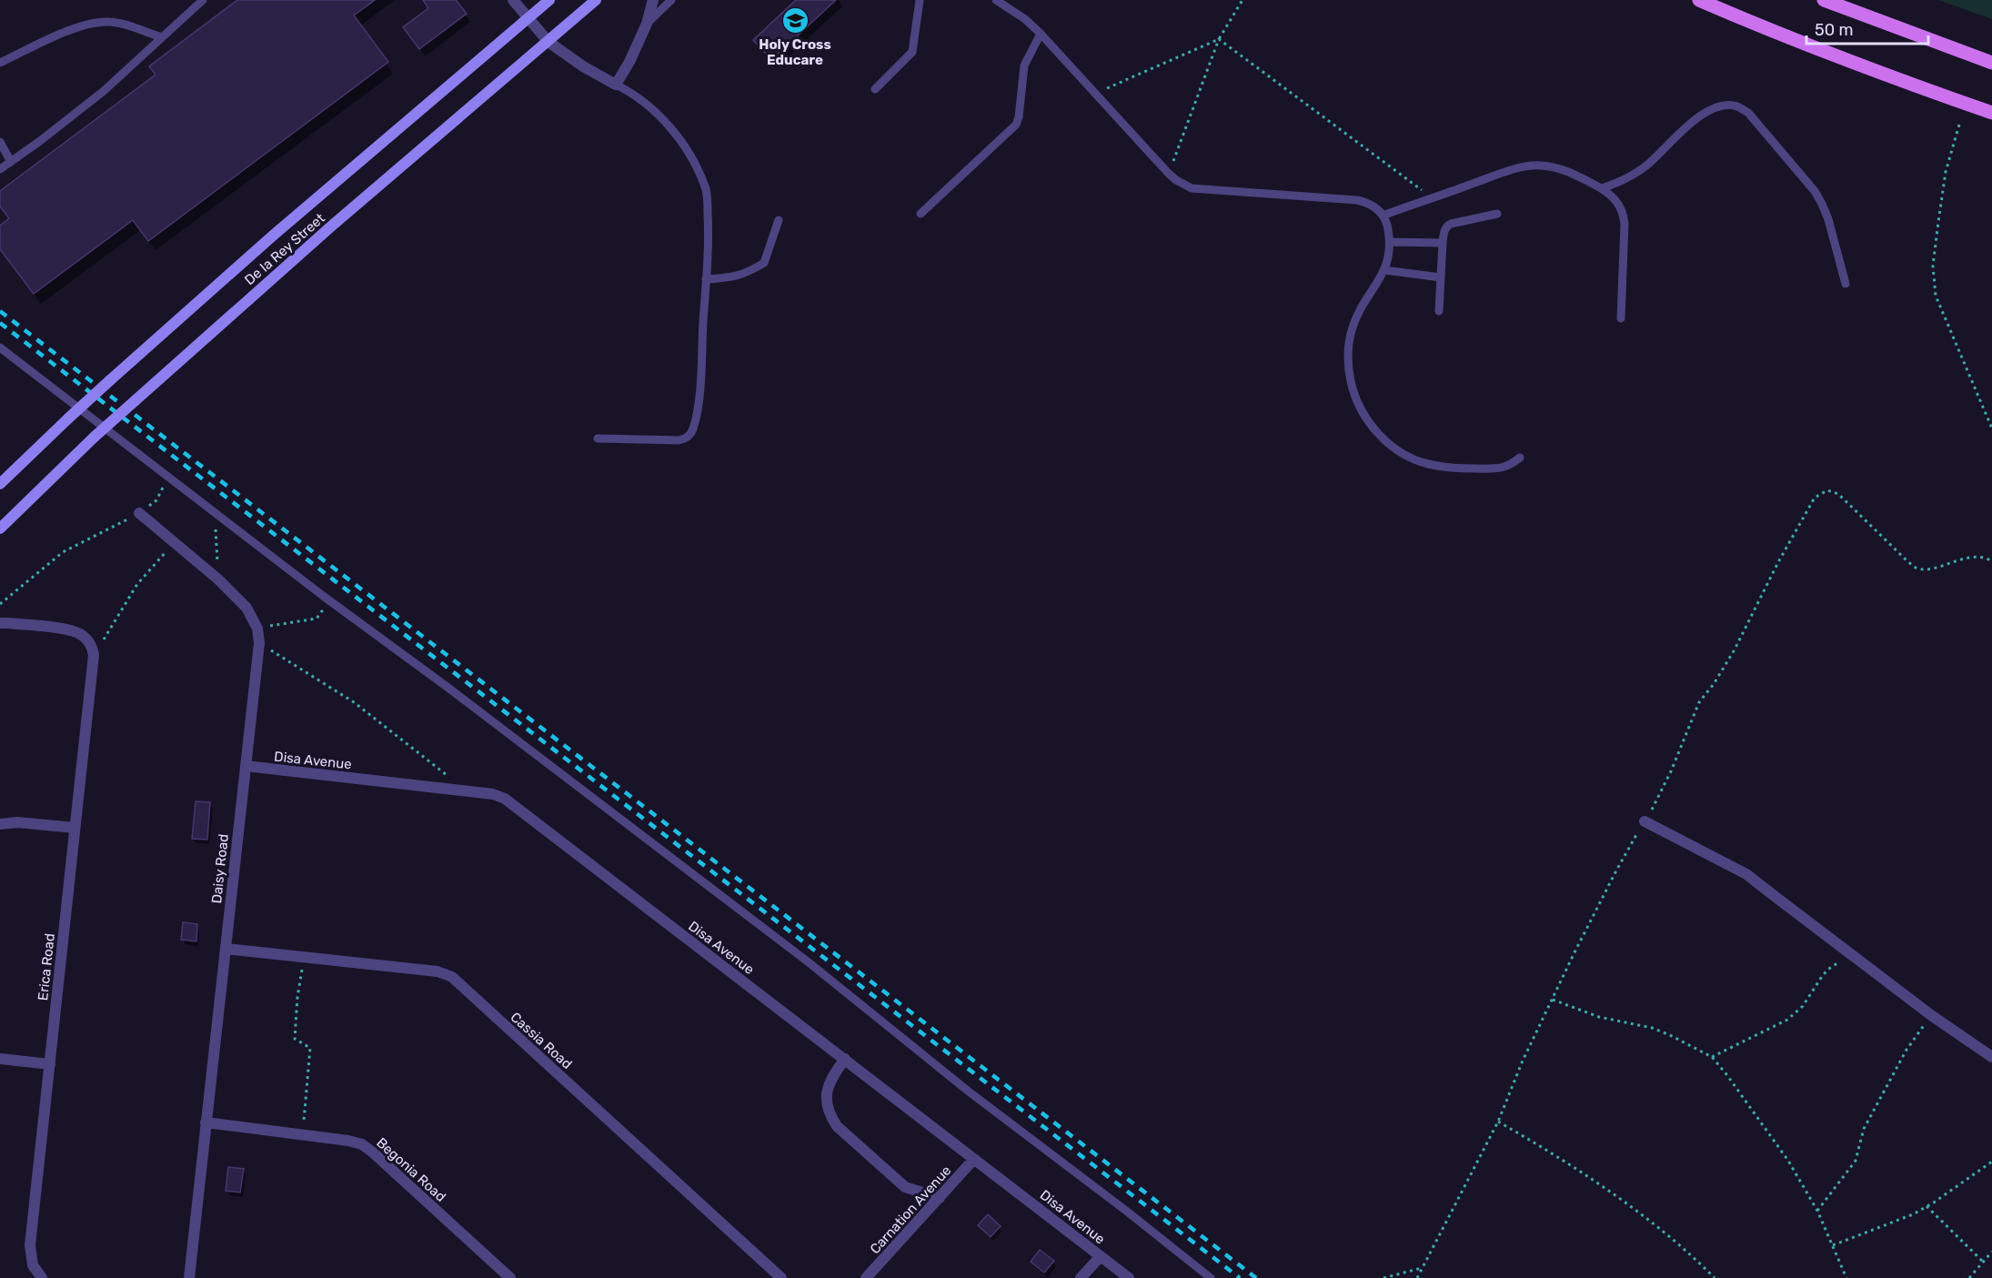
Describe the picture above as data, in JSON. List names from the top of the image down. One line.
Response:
{"streets":{"main road":["De la Rey Street"],"street":["Disa Avenue","Daisy Road","Erica Road","Cassia Road","Begonia Road","Carnation Avenue"]},"crossings":[["Disa Avenue","Daisy Road"],["Disa Avenue","Carnation Avenue"],["Daisy Road","Cassia Road"],["Daisy Road","Begonia Road"]],"places":{"school or university":["Holy Cross Educare"]},"scale_bar":"50 m"}
